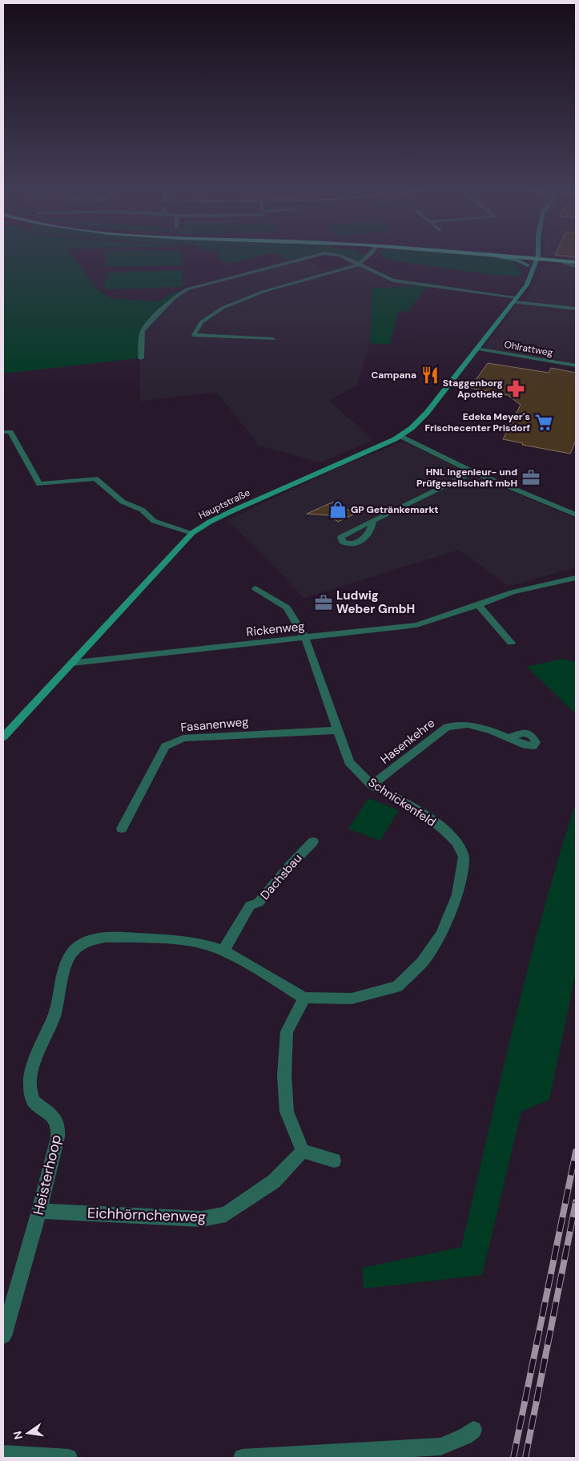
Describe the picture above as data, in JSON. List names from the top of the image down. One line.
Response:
{"streets":{"main road":["Hauptstraße"],"street":["Ohlrattweg","Rickenweg","Fasanenweg","Hasenkehre","Schnickenfeld","Dachsbau","Heisterhoop","Eichhörnchenweg"]},"crossings":[["Ohlrattweg","Hauptstraße"],["Hauptstraße","Rickenweg"],["Rickenweg","Schnickenfeld"],["Fasanenweg","Schnickenfeld"],["Hasenkehre","Schnickenfeld"],["Dachsbau","Heisterhoop"],["Heisterhoop","Eichhörnchenweg"]],"places":{"restaurant":["Campana"],"pharmacy":["Staggenborg Apotheke"],"supermarket":["Edeka Meyer´s Frischecenter Prisdorf"],"office":["HNL Ingenieur- und Prüfgesellschaft mbH","Ludwig Weber GmbH"],"shop":["GP Getränkemarkt"]},"north":"left"}
